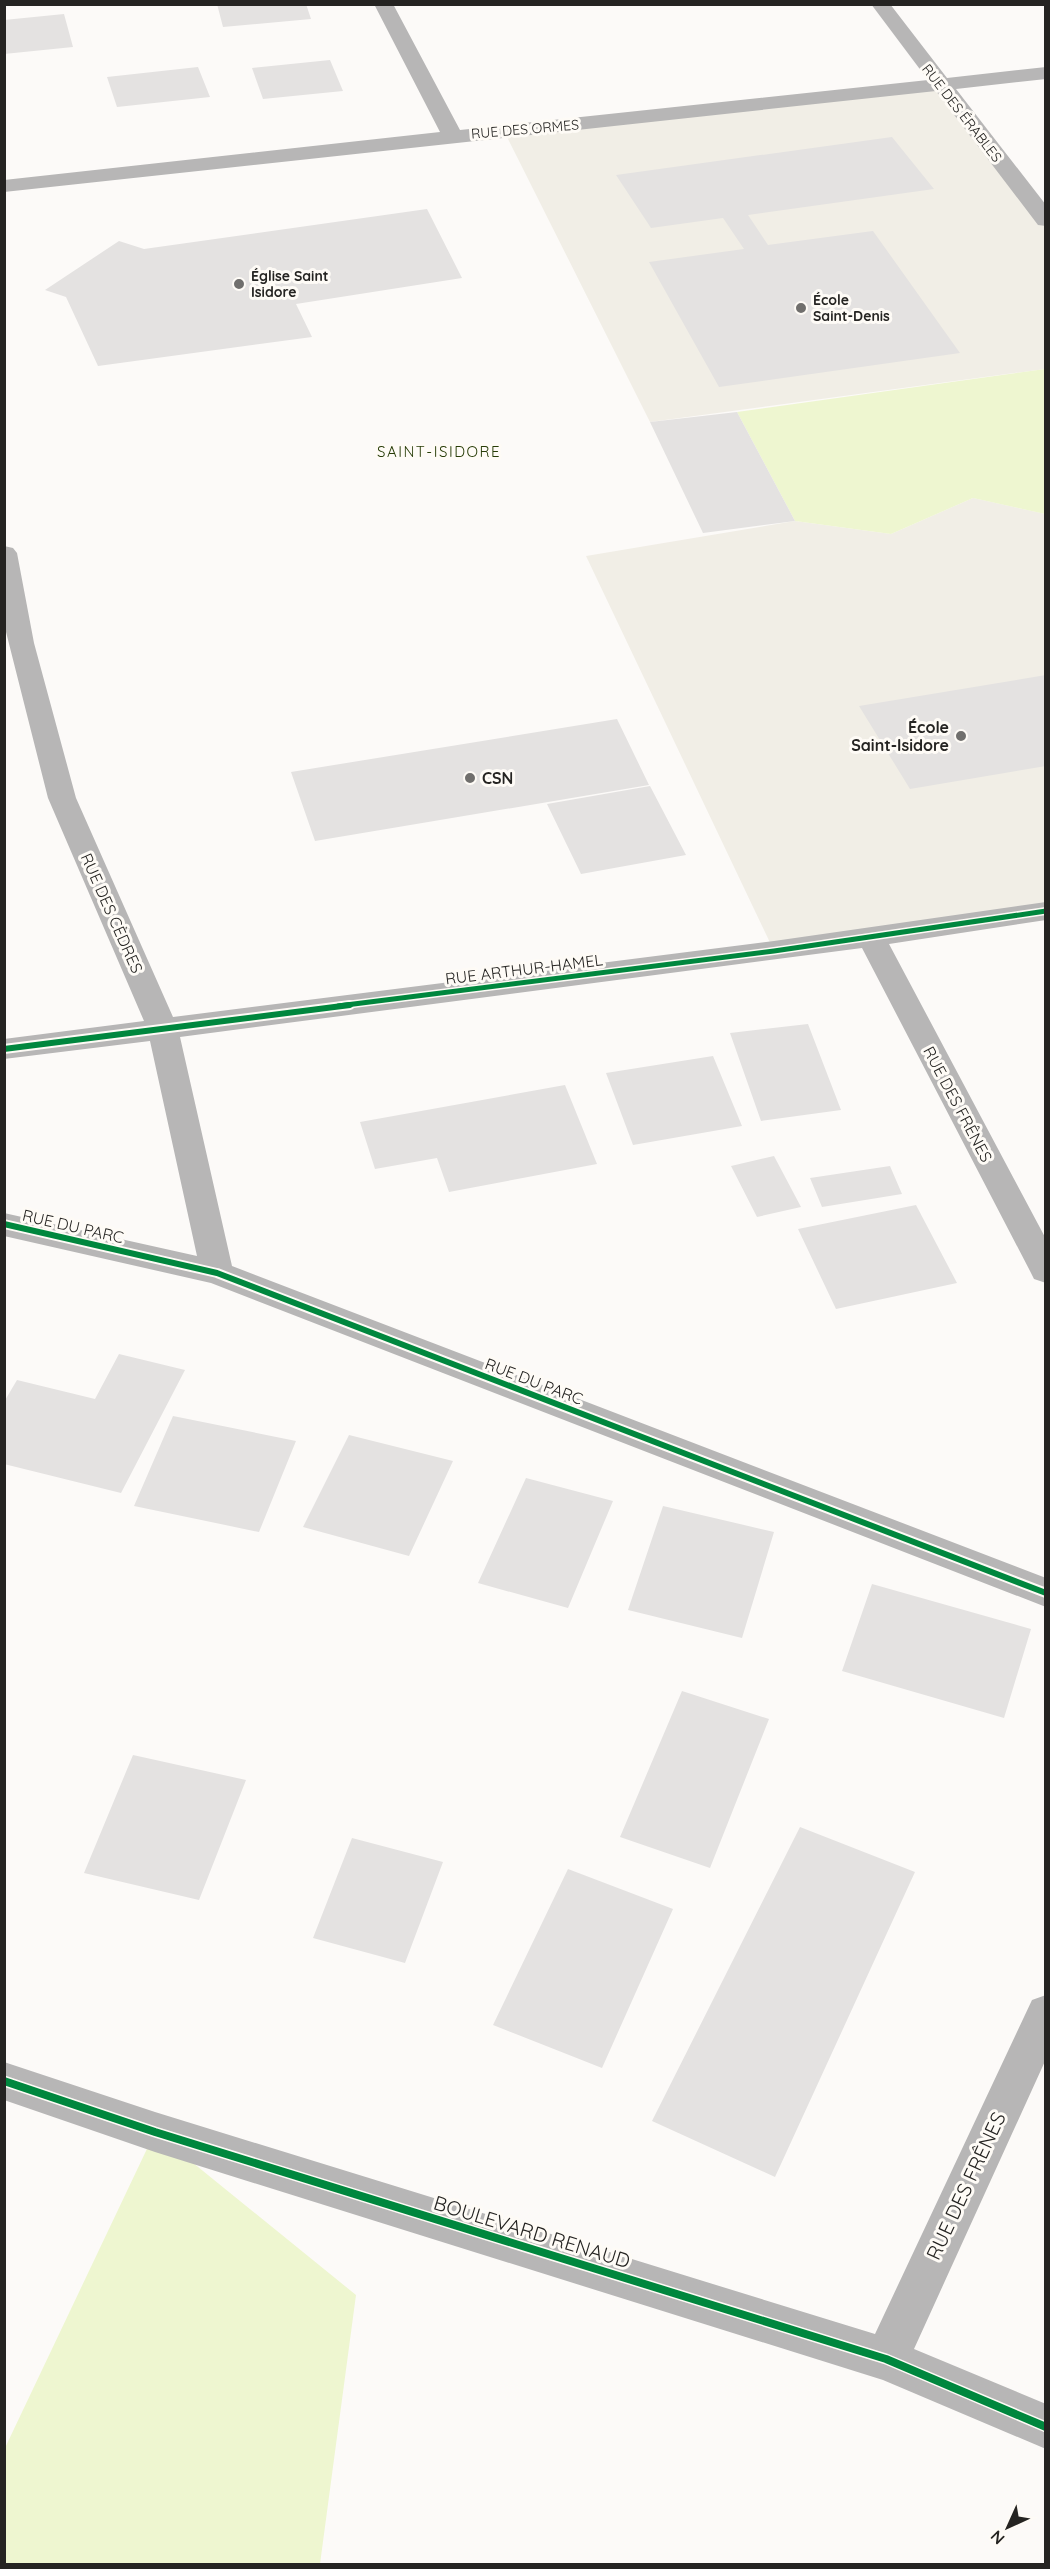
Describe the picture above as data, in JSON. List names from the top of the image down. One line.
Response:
{"streets":{"street":["RUE DES ÉRABLES","RUE DES ORMES","RUE DES CÈDRES","RUE ARTHUR-HAMEL","RUE DES FRÊNES","RUE DU PARC","BOULEVARD RENAUD"]},"crossings":[["RUE DES ÉRABLES","RUE DES ORMES"],["RUE DES CÈDRES","RUE ARTHUR-HAMEL"],["RUE DES CÈDRES","RUE DU PARC"],["RUE ARTHUR-HAMEL","RUE DES FRÊNES"],["RUE DES FRÊNES","BOULEVARD RENAUD"]],"districts":["SAINT-ISIDORE"],"places":["Église Saint Isidore","École Saint-Denis","École Saint-Isidore","CSN"],"north":"bottom left"}
